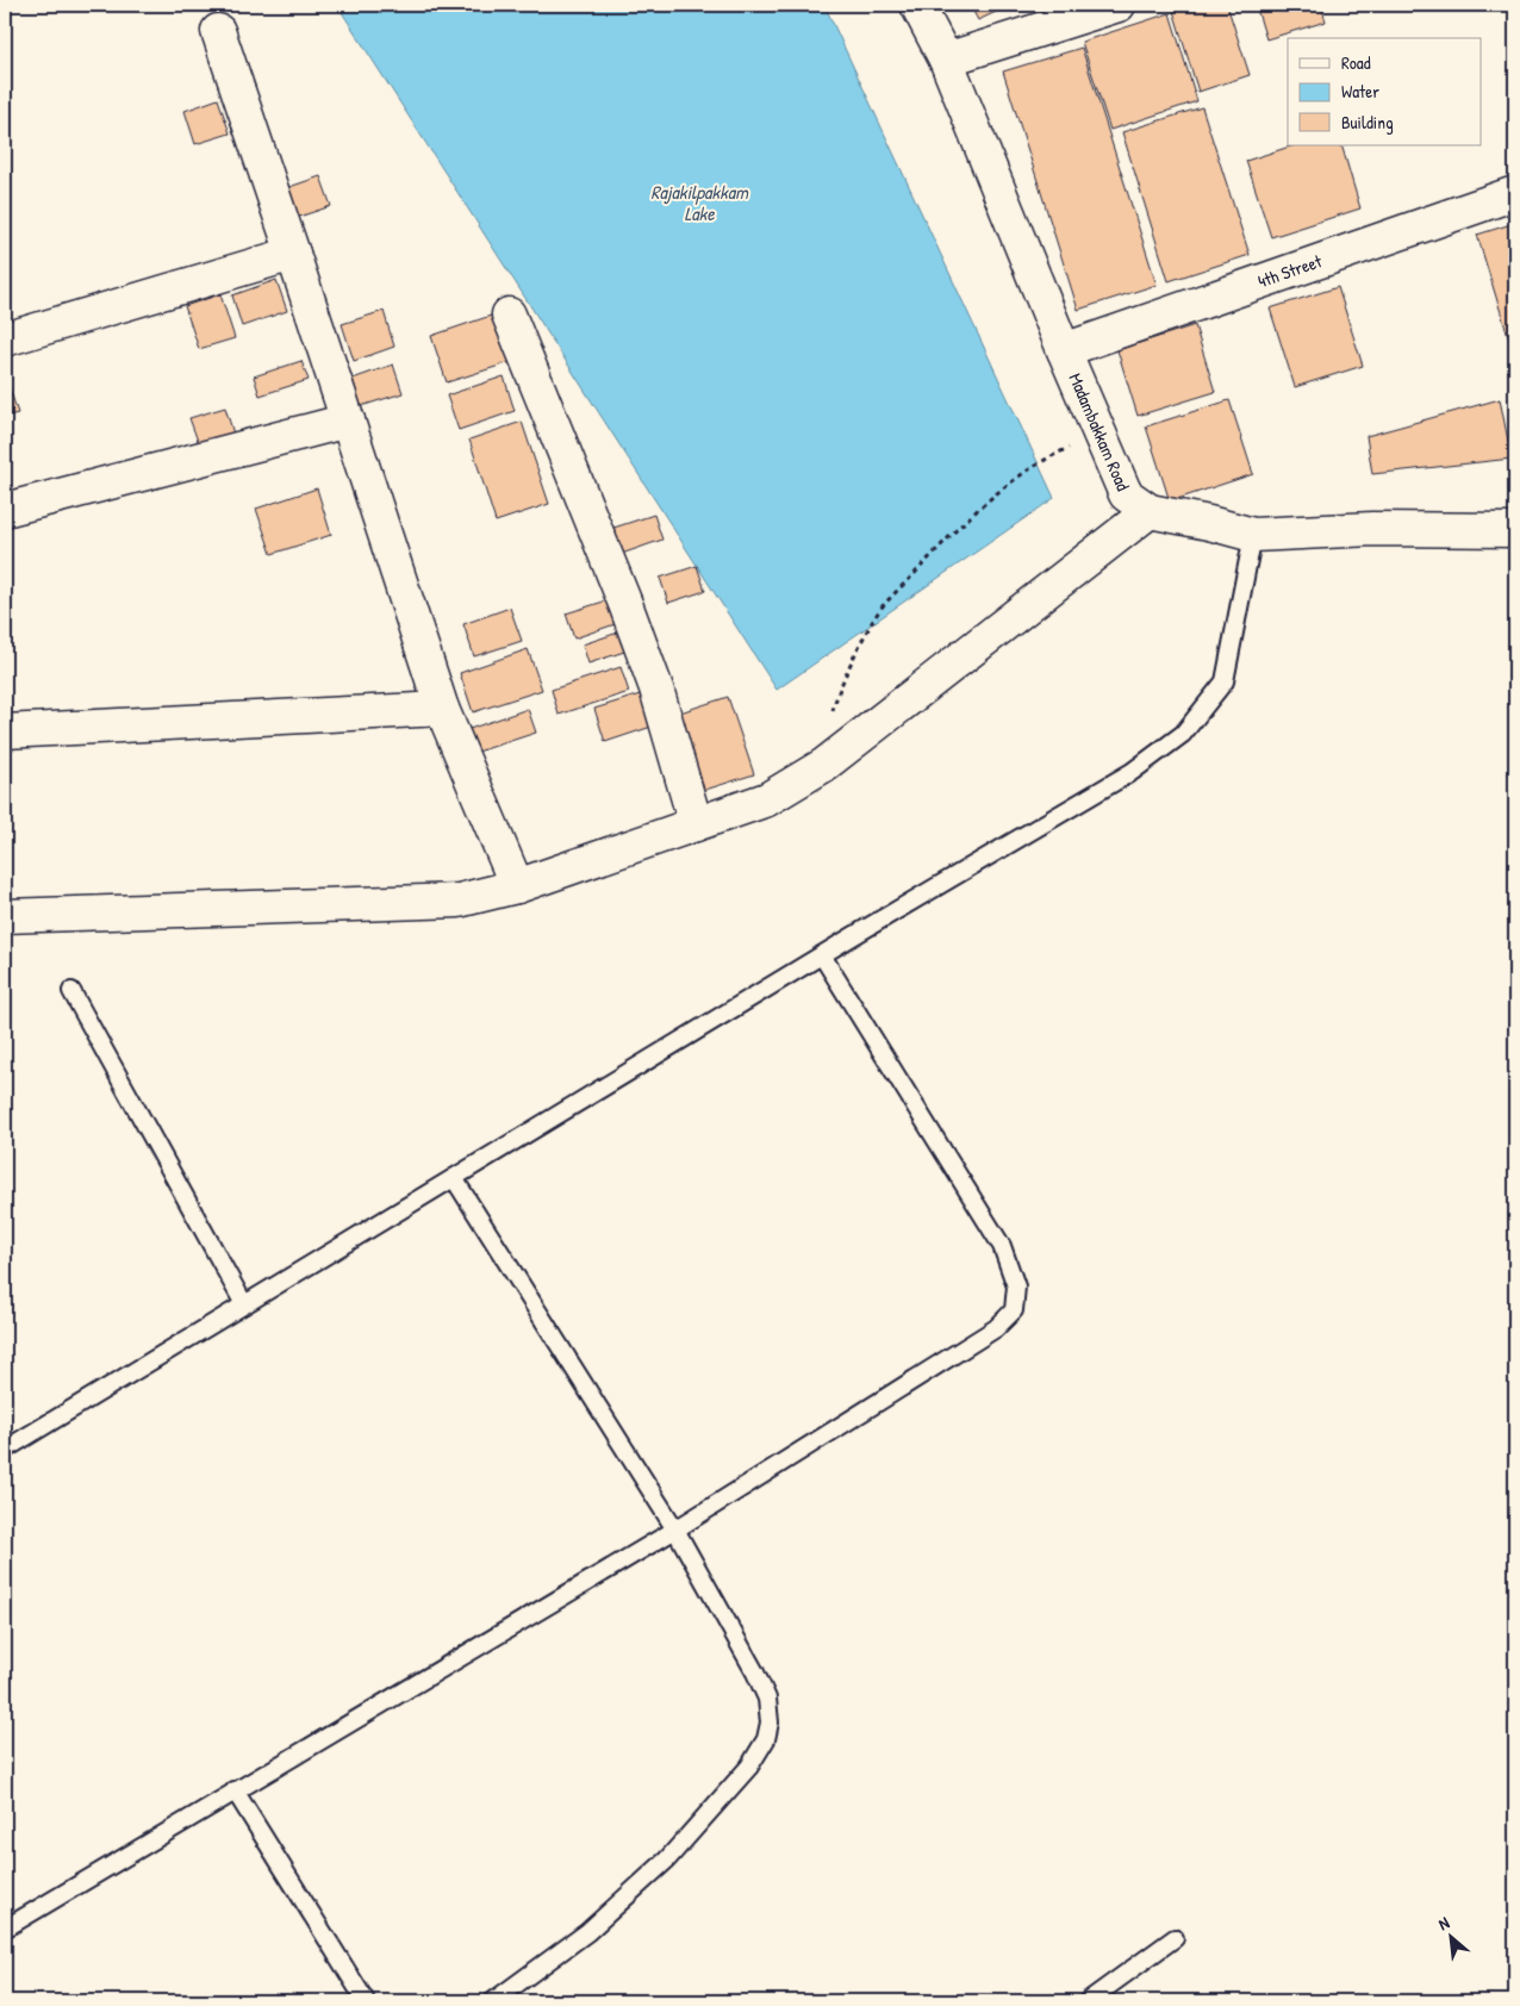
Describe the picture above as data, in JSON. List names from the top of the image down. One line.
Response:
{"streets":{"street":["4th Street","Madambakkam Road"]},"crossings":[["4th Street","Madambakkam Road"]],"water":["Rajakilpakkam Lake"],"legend":["Road","Water","Building"],"north":"top left"}
